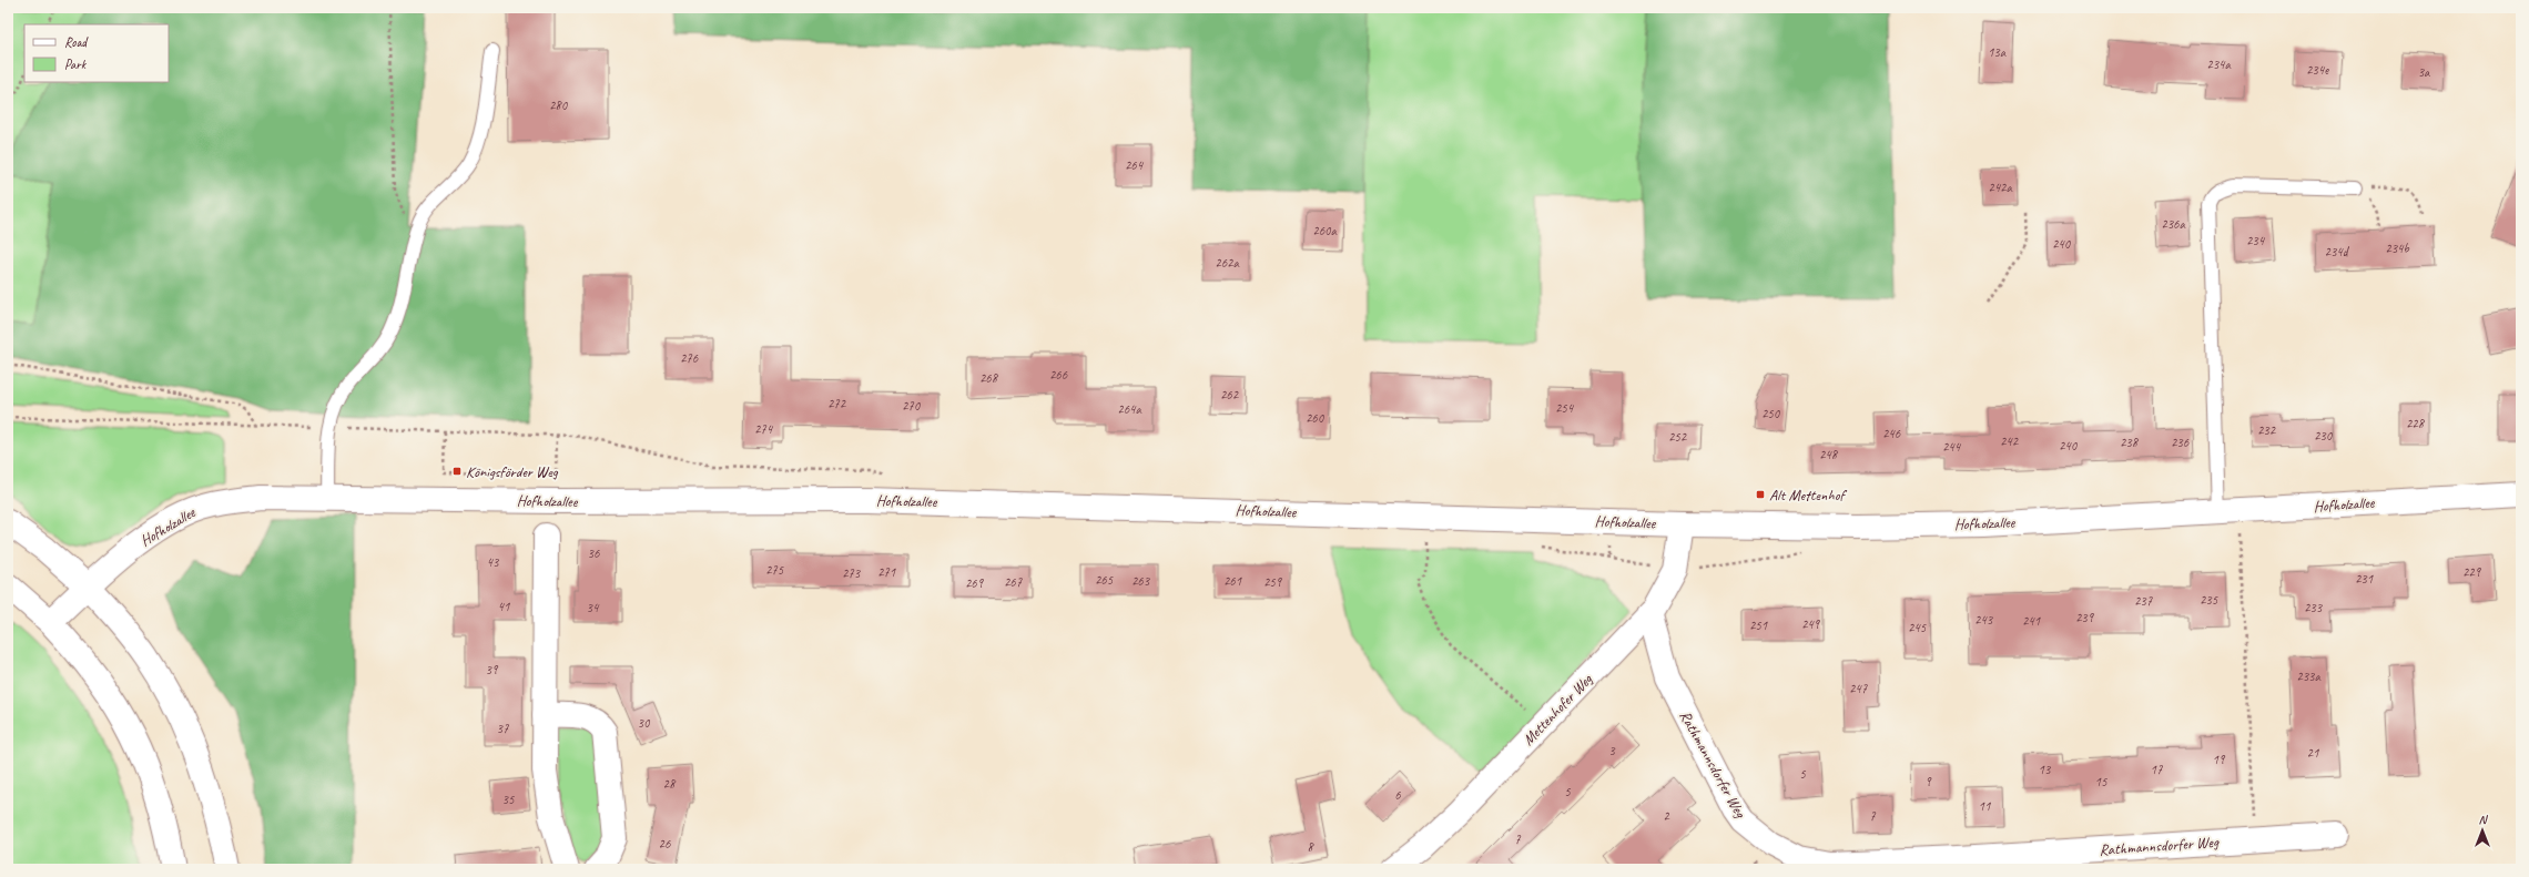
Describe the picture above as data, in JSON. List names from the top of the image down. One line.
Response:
{"streets":{"main road":["Hofholzallee","Mettenhofer Weg","Rathmannsdorfer Weg"]},"crossings":[["Hofholzallee","Mettenhofer Weg"],["Mettenhofer Weg","Rathmannsdorfer Weg"]],"places":{"transit":["Königsförder Weg","Alt Mettenhof"]},"house_numbers":["13a","234a","234e","3a","280","264","242a","236a","260a","234","240","234b","234d","262a","276","266","268","262","272","270","254","264a","250","260","228","274","232","246","230","252","242","238","236","240","244","248","36","43","275","271","229","273","231","265","263","261","267","259","269","235","237","41","34","233","239","243","241","249","251","245","39","233a","247","30","37","3","21","19","13","17","5","9","15","28","5","6","35","11","2","7","7","26","8"],"legend":["Road","Park"],"north":"top"}
